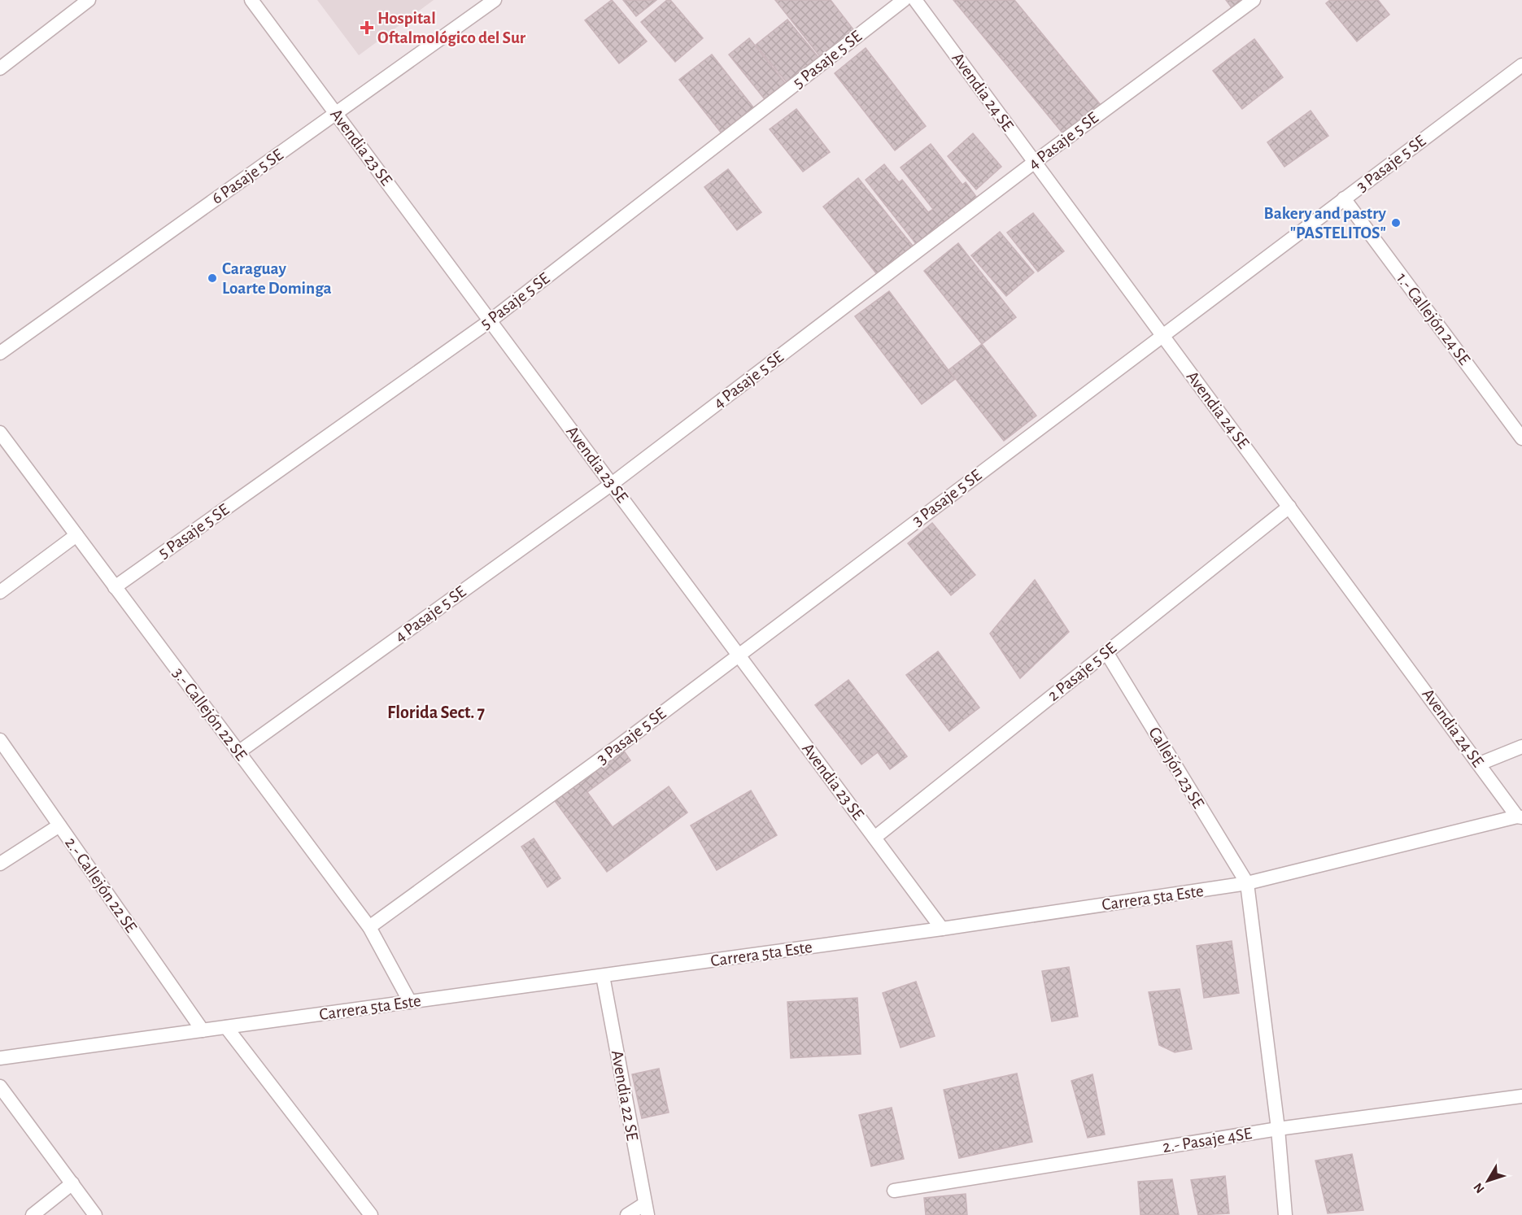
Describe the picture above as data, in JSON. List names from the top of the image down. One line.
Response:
{"streets":{"street":["5 Pasaje 5 SE","Avendia 24 SE","4 Pasaje 5 SE","Avendia 23 SE","3 Pasaje 5 SE","6 Pasaje 5 SE","1.- Callejón 24 SE","2 Pasaje 5 SE","3.- Callejón 22 SE","Callejón 23 SE","2.- Callejón 22 SE","Carrera 5ta Este","Avendia 22 SE","2.- Pasaje 4SE"]},"crossings":[["5 Pasaje 5 SE","Avendia 23 SE"],["5 Pasaje 5 SE","3.- Callejón 22 SE"],["Avendia 24 SE","4 Pasaje 5 SE"],["Avendia 24 SE","3 Pasaje 5 SE"],["Avendia 24 SE","2 Pasaje 5 SE"],["Avendia 24 SE","Carrera 5ta Este"],["4 Pasaje 5 SE","Avendia 23 SE"],["4 Pasaje 5 SE","3.- Callejón 22 SE"],["Avendia 23 SE","3 Pasaje 5 SE"],["Avendia 23 SE","6 Pasaje 5 SE"],["Avendia 23 SE","2 Pasaje 5 SE"],["Avendia 23 SE","Carrera 5ta Este"],["3 Pasaje 5 SE","1.- Callejón 24 SE"],["3 Pasaje 5 SE","3.- Callejón 22 SE"],["2 Pasaje 5 SE","Callejón 23 SE"],["3.- Callejón 22 SE","Carrera 5ta Este"],["Callejón 23 SE","Carrera 5ta Este"],["2.- Callejón 22 SE","Carrera 5ta Este"],["Carrera 5ta Este","Avendia 22 SE"]],"districts":["Florida Sect. 7"],"places":{"health":["Hospital Oftalmológico del Sur"],"other":["Bakery and pastry \"PASTELITOS\"","Caraguay Loarte Dominga"]},"north":"bottom left"}
